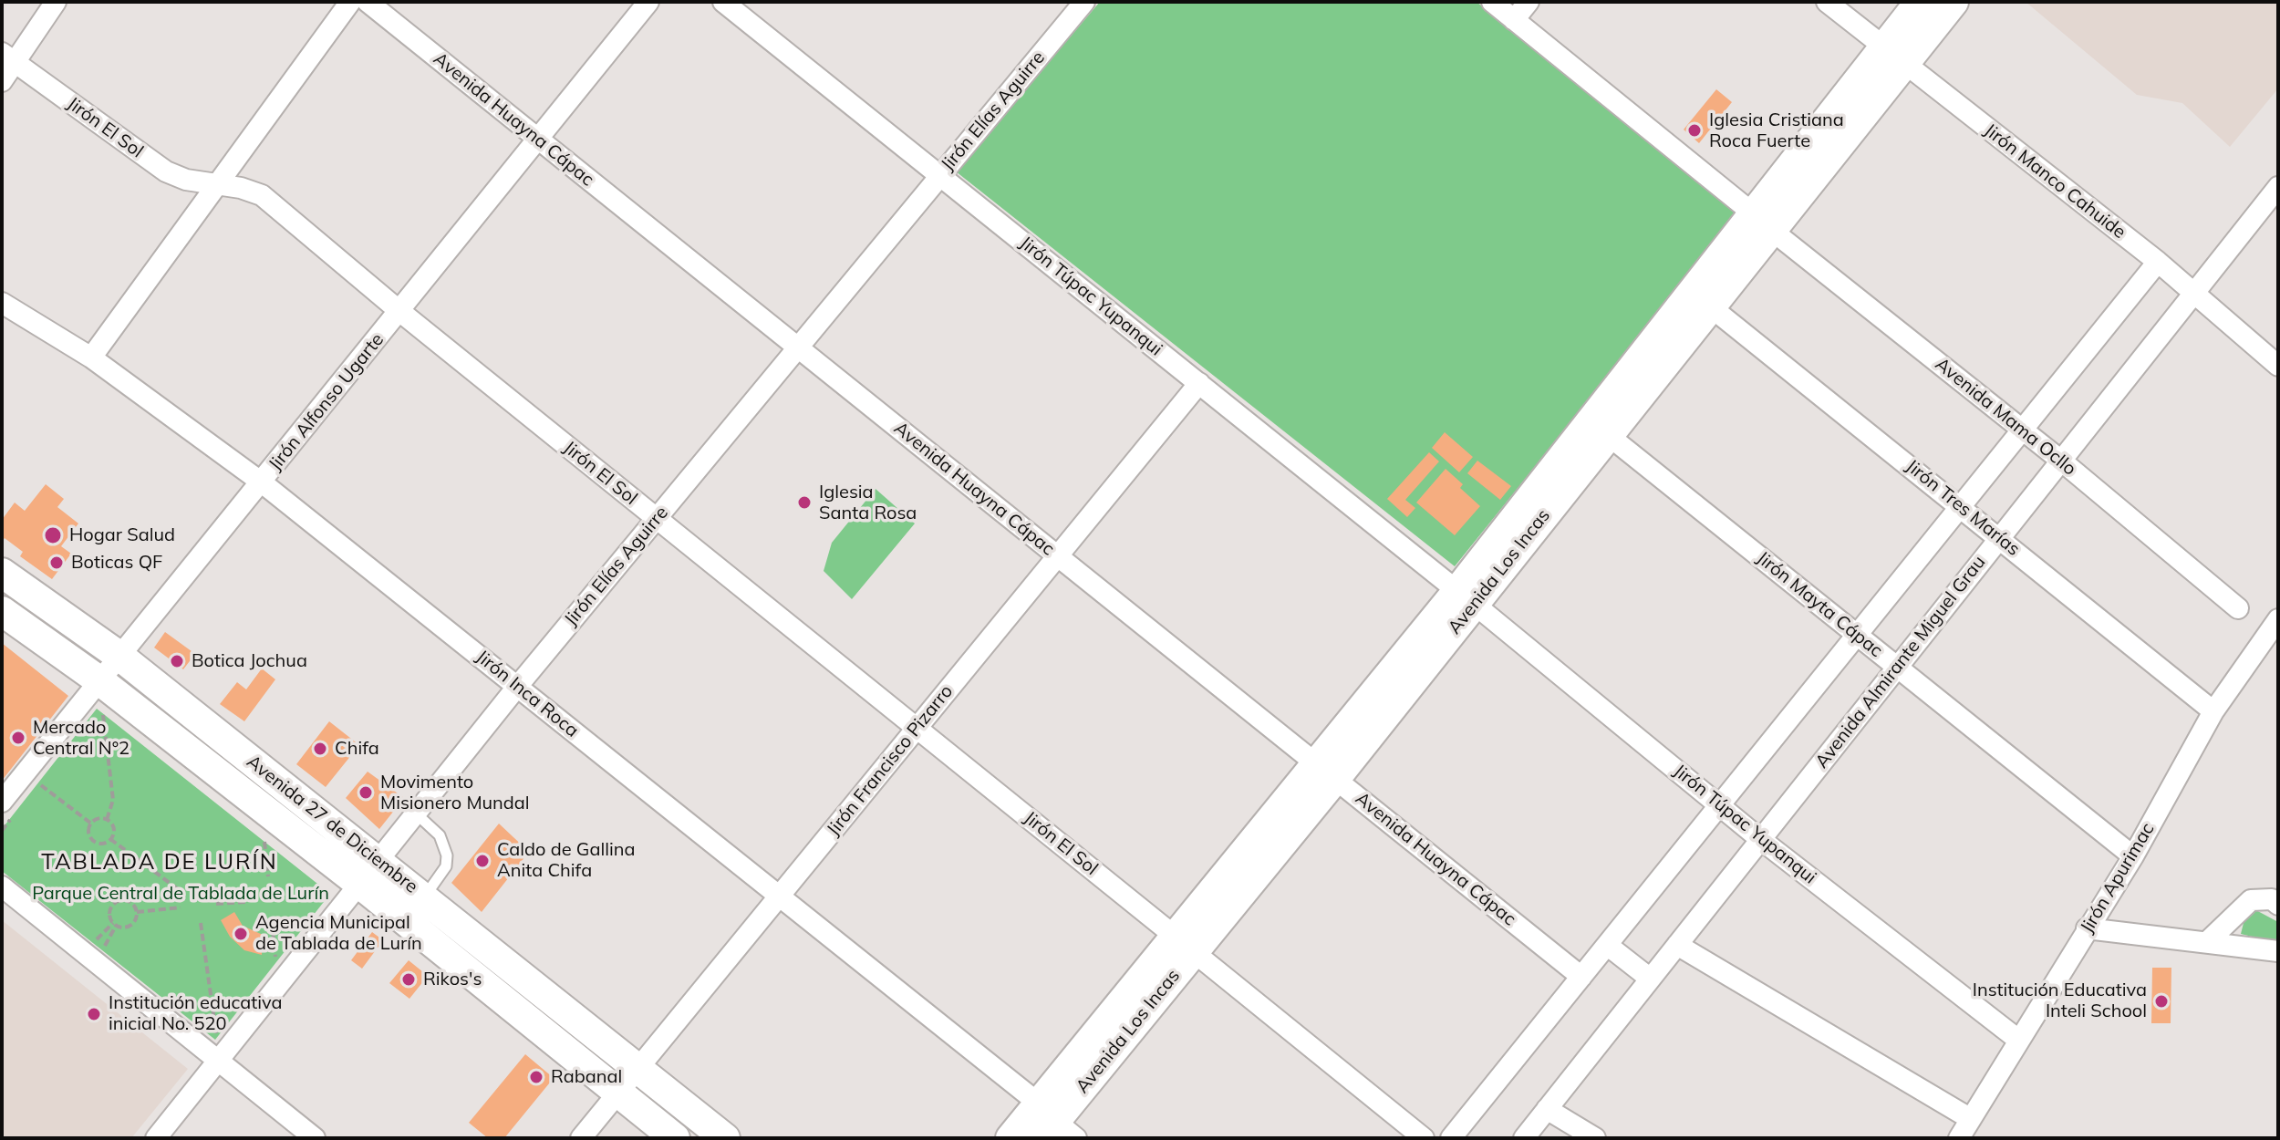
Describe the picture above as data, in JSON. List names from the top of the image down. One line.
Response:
{"streets":{"street":["Jirón Elías Aguirre","Avenida Huayna Cápac","Jirón El Sol","Jirón Manco Cahuide","Jirón Túpac Yupanqui","Jirón Alfonso Ugarte","Avenida Mama Ocllo","Jirón Tres Marías","Avenida Los Incas","Jirón Mayta Cápac","Avenida Almirante Miguel Grau","Jirón Inca Roca","Jirón Francisco Pizarro","Avenida 27 de Diciembre","Jirón Apurimac"]},"crossings":[["Jirón Elías Aguirre","Avenida Huayna Cápac"],["Jirón Elías Aguirre","Jirón El Sol"],["Jirón Elías Aguirre","Jirón Túpac Yupanqui"],["Jirón Elías Aguirre","Jirón Inca Roca"],["Jirón Elías Aguirre","Avenida 27 de Diciembre"],["Avenida Huayna Cápac","Jirón Alfonso Ugarte"],["Avenida Huayna Cápac","Avenida Los Incas"],["Avenida Huayna Cápac","Jirón Francisco Pizarro"],["Jirón El Sol","Jirón Alfonso Ugarte"],["Jirón El Sol","Avenida Los Incas"],["Jirón El Sol","Jirón Francisco Pizarro"],["Jirón Manco Cahuide","Avenida Los Incas"],["Jirón Manco Cahuide","Avenida Almirante Miguel Grau"],["Jirón Túpac Yupanqui","Avenida Los Incas"],["Jirón Túpac Yupanqui","Avenida Almirante Miguel Grau"],["Jirón Túpac Yupanqui","Jirón Francisco Pizarro"],["Jirón Túpac Yupanqui","Jirón Apurimac"],["Jirón Alfonso Ugarte","Jirón Inca Roca"],["Jirón Alfonso Ugarte","Avenida 27 de Diciembre"],["Avenida Mama Ocllo","Avenida Los Incas"],["Avenida Mama Ocllo","Avenida Almirante Miguel Grau"],["Jirón Tres Marías","Avenida Los Incas"],["Jirón Tres Marías","Avenida Almirante Miguel Grau"],["Jirón Tres Marías","Jirón Apurimac"],["Avenida Los Incas","Jirón Mayta Cápac"],["Avenida Los Incas","Jirón Inca Roca"],["Jirón Mayta Cápac","Avenida Almirante Miguel Grau"],["Jirón Mayta Cápac","Jirón Apurimac"],["Jirón Inca Roca","Jirón Francisco Pizarro"],["Jirón Francisco Pizarro","Avenida 27 de Diciembre"]],"districts":["TABLADA DE LURÍN"],"parks":["Parque Central de Tablada de Lurín"],"places":["Iglesia Cristiana Roca Fuerte","Iglesia Santa Rosa","Hogar Salud","Boticas QF","Botica Jochua","Mercado Central N°2","Chifa","Movimento Misionero Mundal","Caldo de Gallina Anita Chifa","Agencia Municipal de Tablada de Lurín","Rikos's","Institución Educativa Inteli School","Institución educativa inicial No. 520","Rabanal"]}
